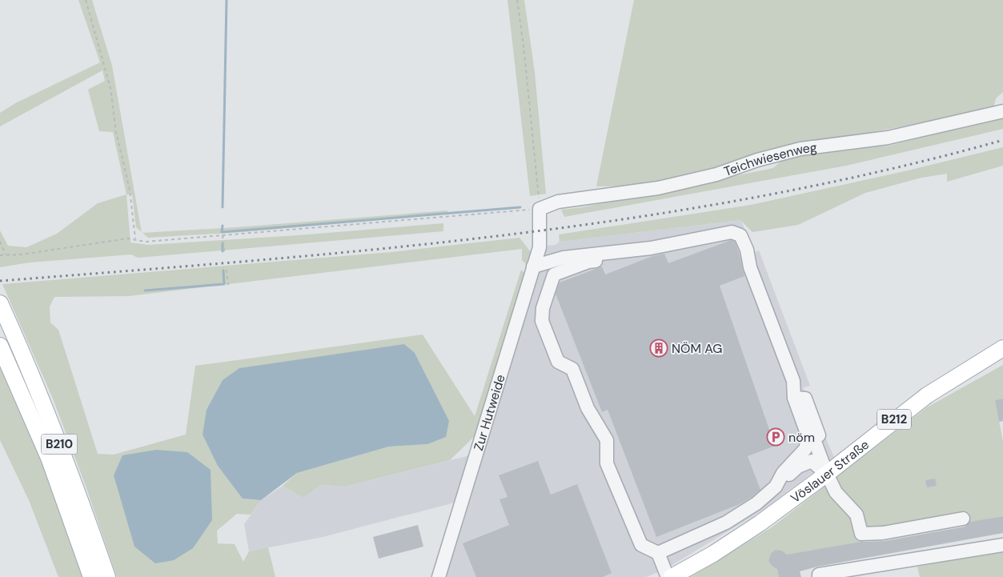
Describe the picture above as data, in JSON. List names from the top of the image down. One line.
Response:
{"streets":{"main road":["B212","B210","Vöslauer Straße"],"street":["Teichwiesenweg","Zur Hutweide"]},"crossings":[["Teichwiesenweg","Zur Hutweide"]],"places":{"building":["NÖM AG"],"parking":["nöm"]}}
